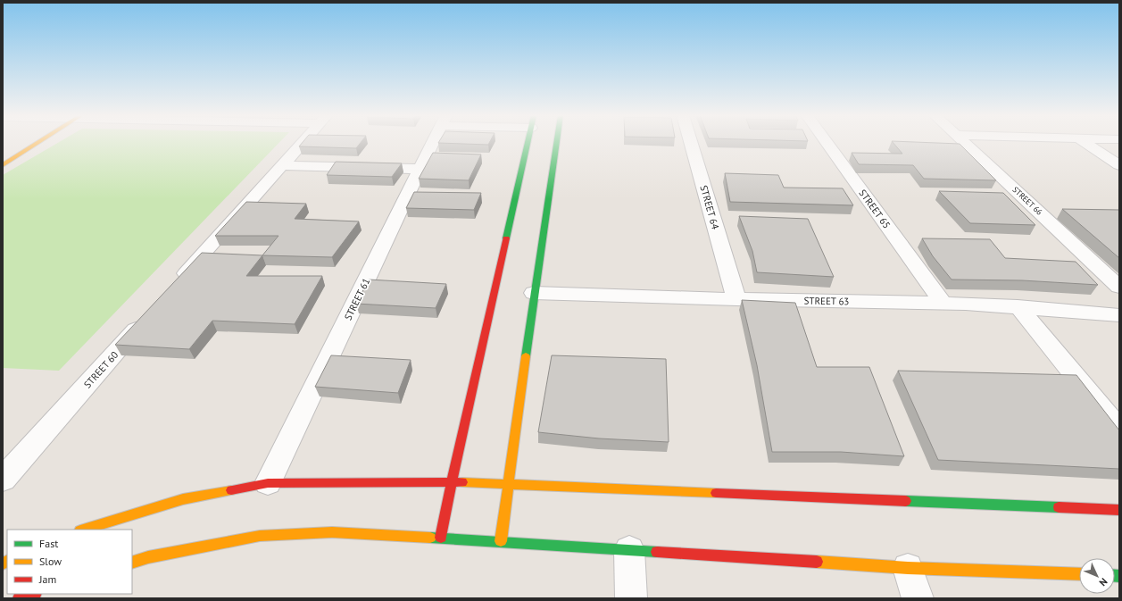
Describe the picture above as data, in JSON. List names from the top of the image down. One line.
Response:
{"streets":{"street":["STREET 66","STREET 64","STREET 65","STREET 61","STREET 63","STREET 60"]},"crossings":[["STREET 64","STREET 63"],["STREET 65","STREET 63"]],"legend":["Fast","Slow","Jam"],"north":"bottom right"}
